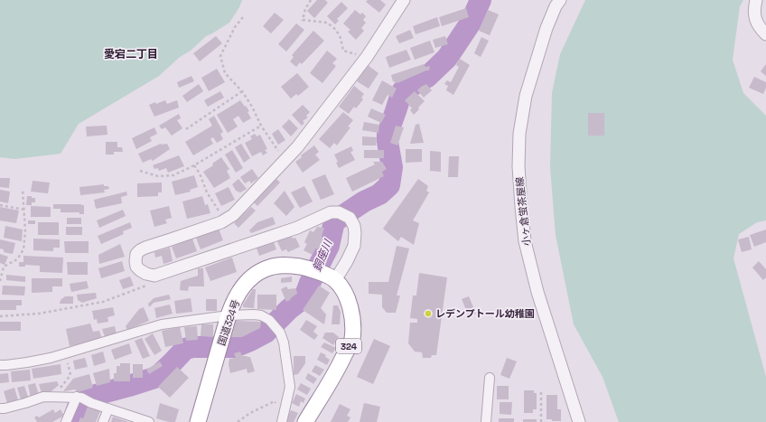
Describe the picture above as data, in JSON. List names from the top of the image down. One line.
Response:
{"streets":{"highway":["国道324号","324"],"street":["小ヶ倉蛍茶屋線"]},"crossings":[["国道324号","324"]],"districts":["愛宕二丁目"],"water":["銅座川"],"places":["レデンプトール幼稚園"]}
